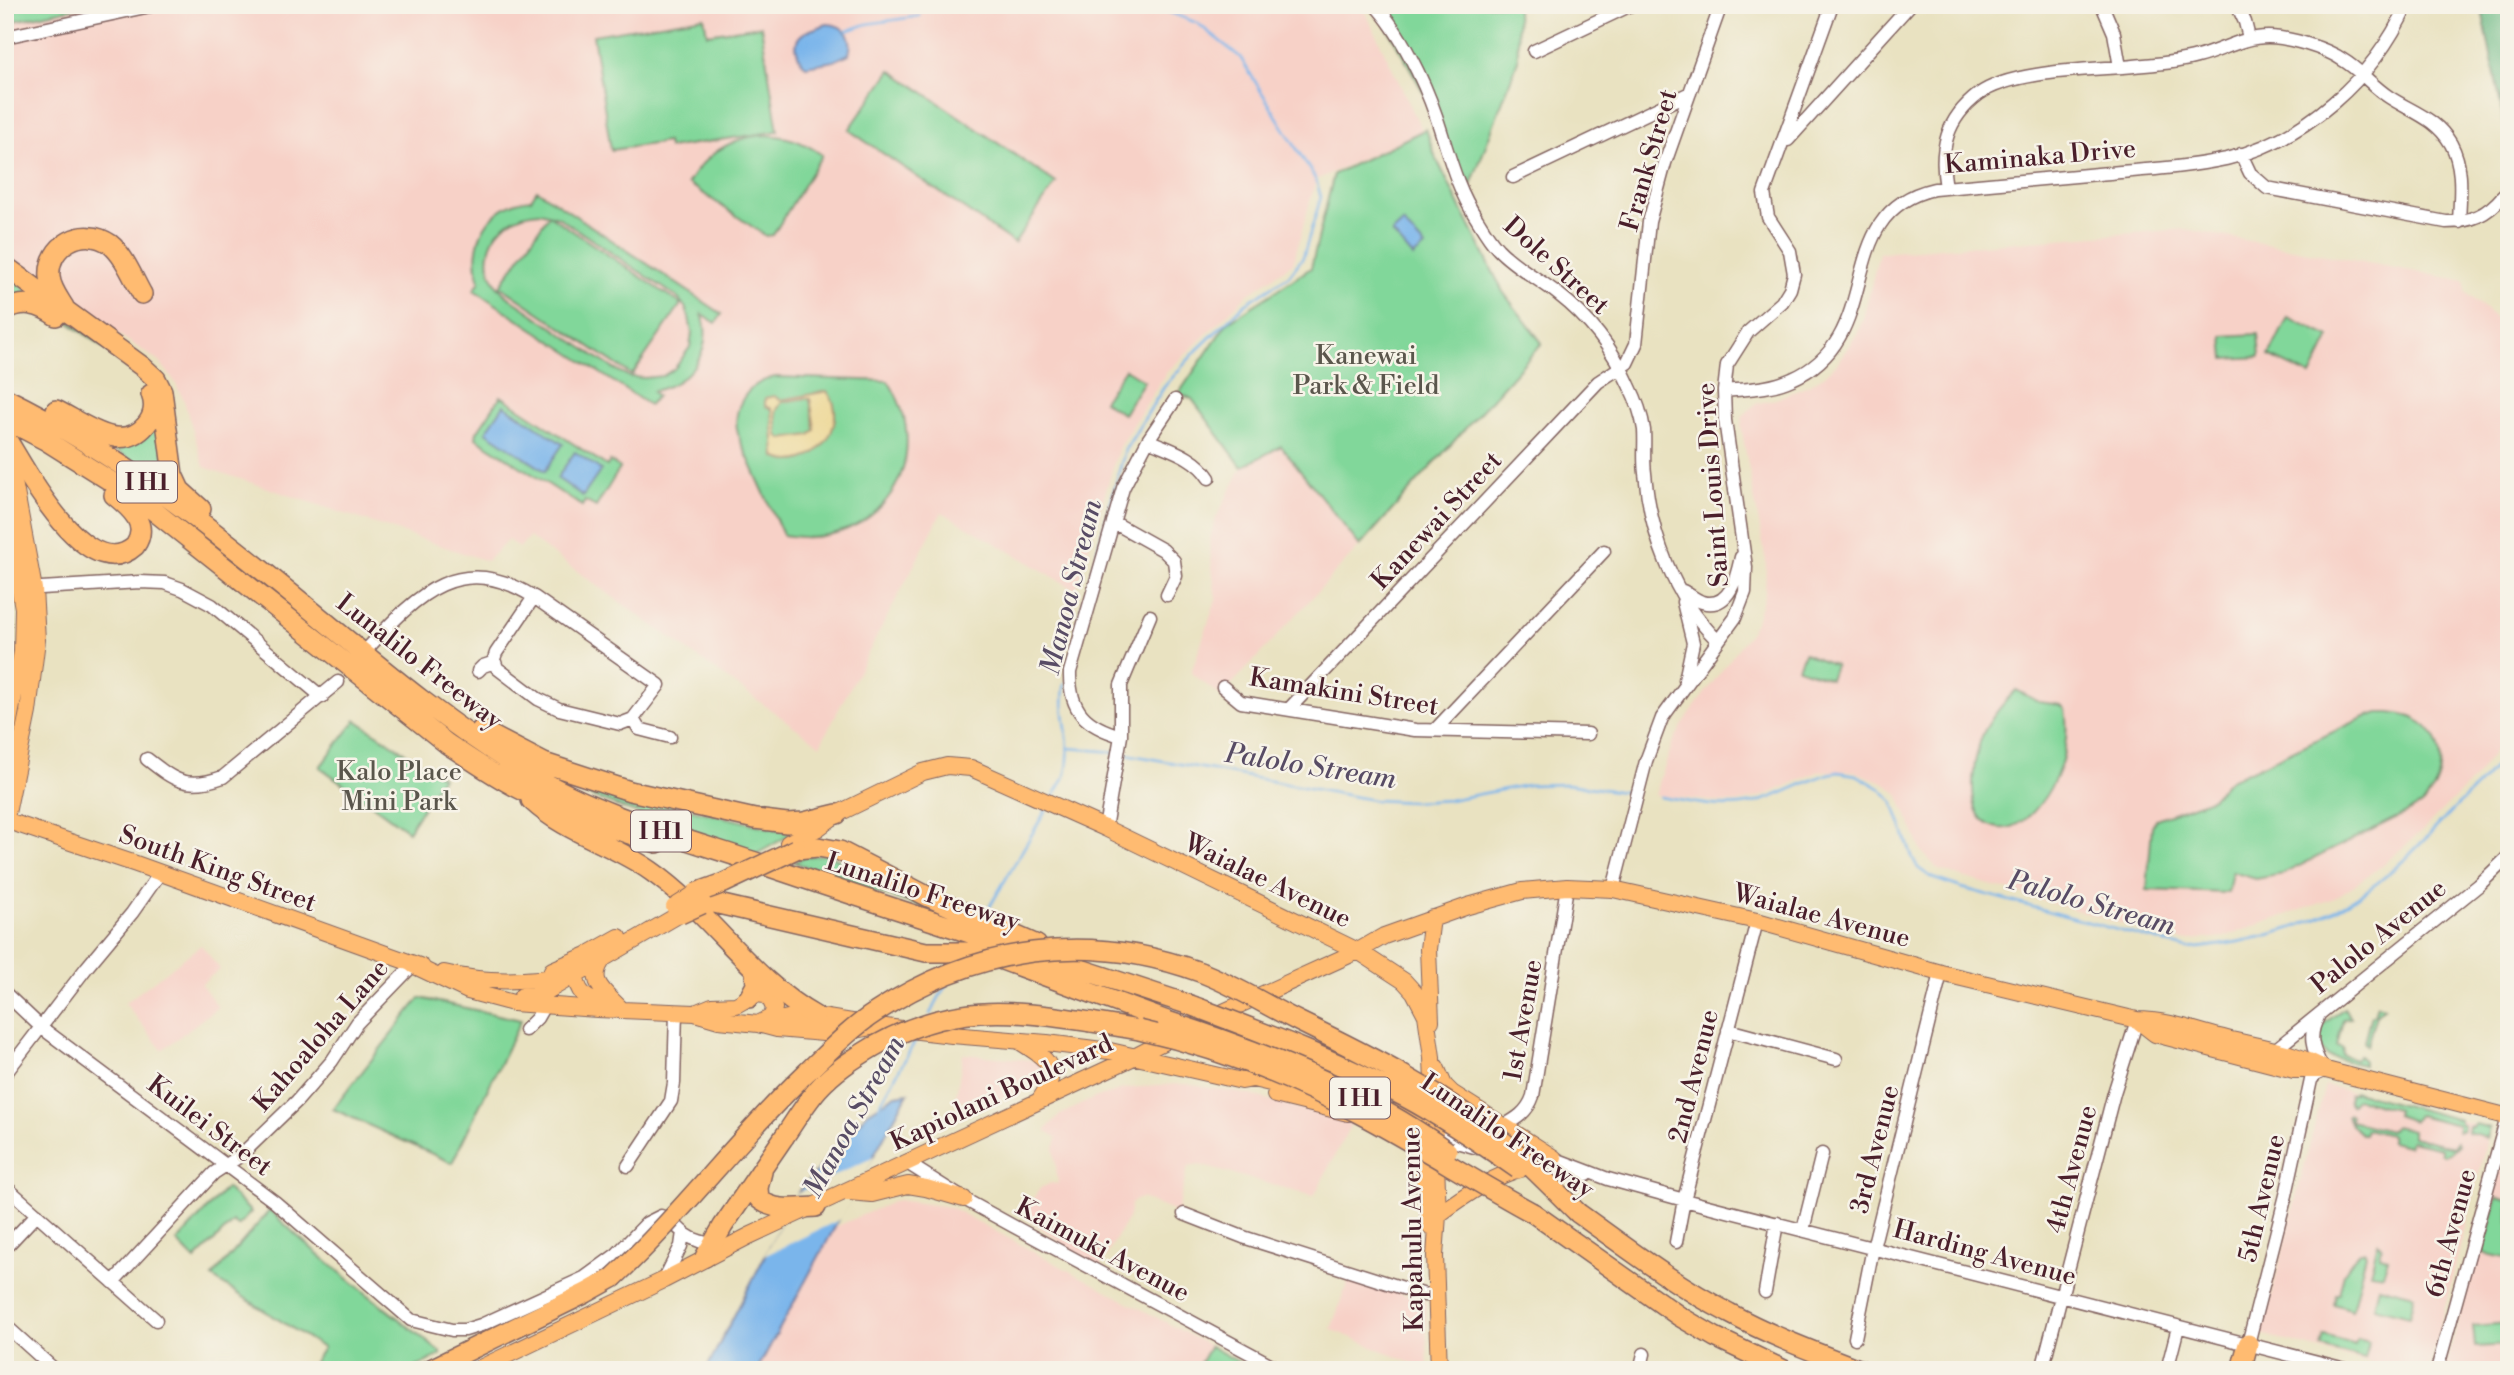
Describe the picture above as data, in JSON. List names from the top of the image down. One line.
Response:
{"streets":{"highway":["I H1","Lunalilo Freeway"],"main road":["South King Street","Waialae Avenue","Kapiolani Boulevard","Kapahulu Avenue","Harding Avenue"],"street":["Kaminaka Drive","Frank Street","Dole Street","Saint Louis Drive","Kanewai Street","Kamakini Street","Palolo Avenue","1st Avenue","Kahoaloha Lane","2nd Avenue","Kuilei Street","3rd Avenue","4th Avenue","5th Avenue","6th Avenue","Kaimuki Avenue"]},"crossings":[["Kaminaka Drive","Saint Louis Drive"],["Frank Street","Dole Street"],["Frank Street","Kanewai Street"],["Dole Street","Saint Louis Drive"],["Dole Street","Kanewai Street"],["Saint Louis Drive","Waialae Avenue"],["Kanewai Street","Kamakini Street"],["South King Street","Kahoaloha Lane"],["South King Street","Kapiolani Boulevard"],["South King Street","Harding Avenue"],["Waialae Avenue","Palolo Avenue"],["Waialae Avenue","1st Avenue"],["Waialae Avenue","2nd Avenue"],["Waialae Avenue","Kapiolani Boulevard"],["Waialae Avenue","3rd Avenue"],["Waialae Avenue","4th Avenue"],["Waialae Avenue","5th Avenue"],["Waialae Avenue","Kapahulu Avenue"],["Waialae Avenue","6th Avenue"],["1st Avenue","Harding Avenue"],["Kahoaloha Lane","Kuilei Street"],["2nd Avenue","Harding Avenue"],["Kapiolani Boulevard","Kapahulu Avenue"],["Kapiolani Boulevard","Kaimuki Avenue"],["Kapiolani Boulevard","Harding Avenue"],["3rd Avenue","Harding Avenue"],["4th Avenue","Harding Avenue"],["5th Avenue","Harding Avenue"],["Kapahulu Avenue","Harding Avenue"]],"water":["Manoa Stream","Palolo Stream"],"parks":["Kanewai Park & Field","Kalo Place Mini Park"]}
